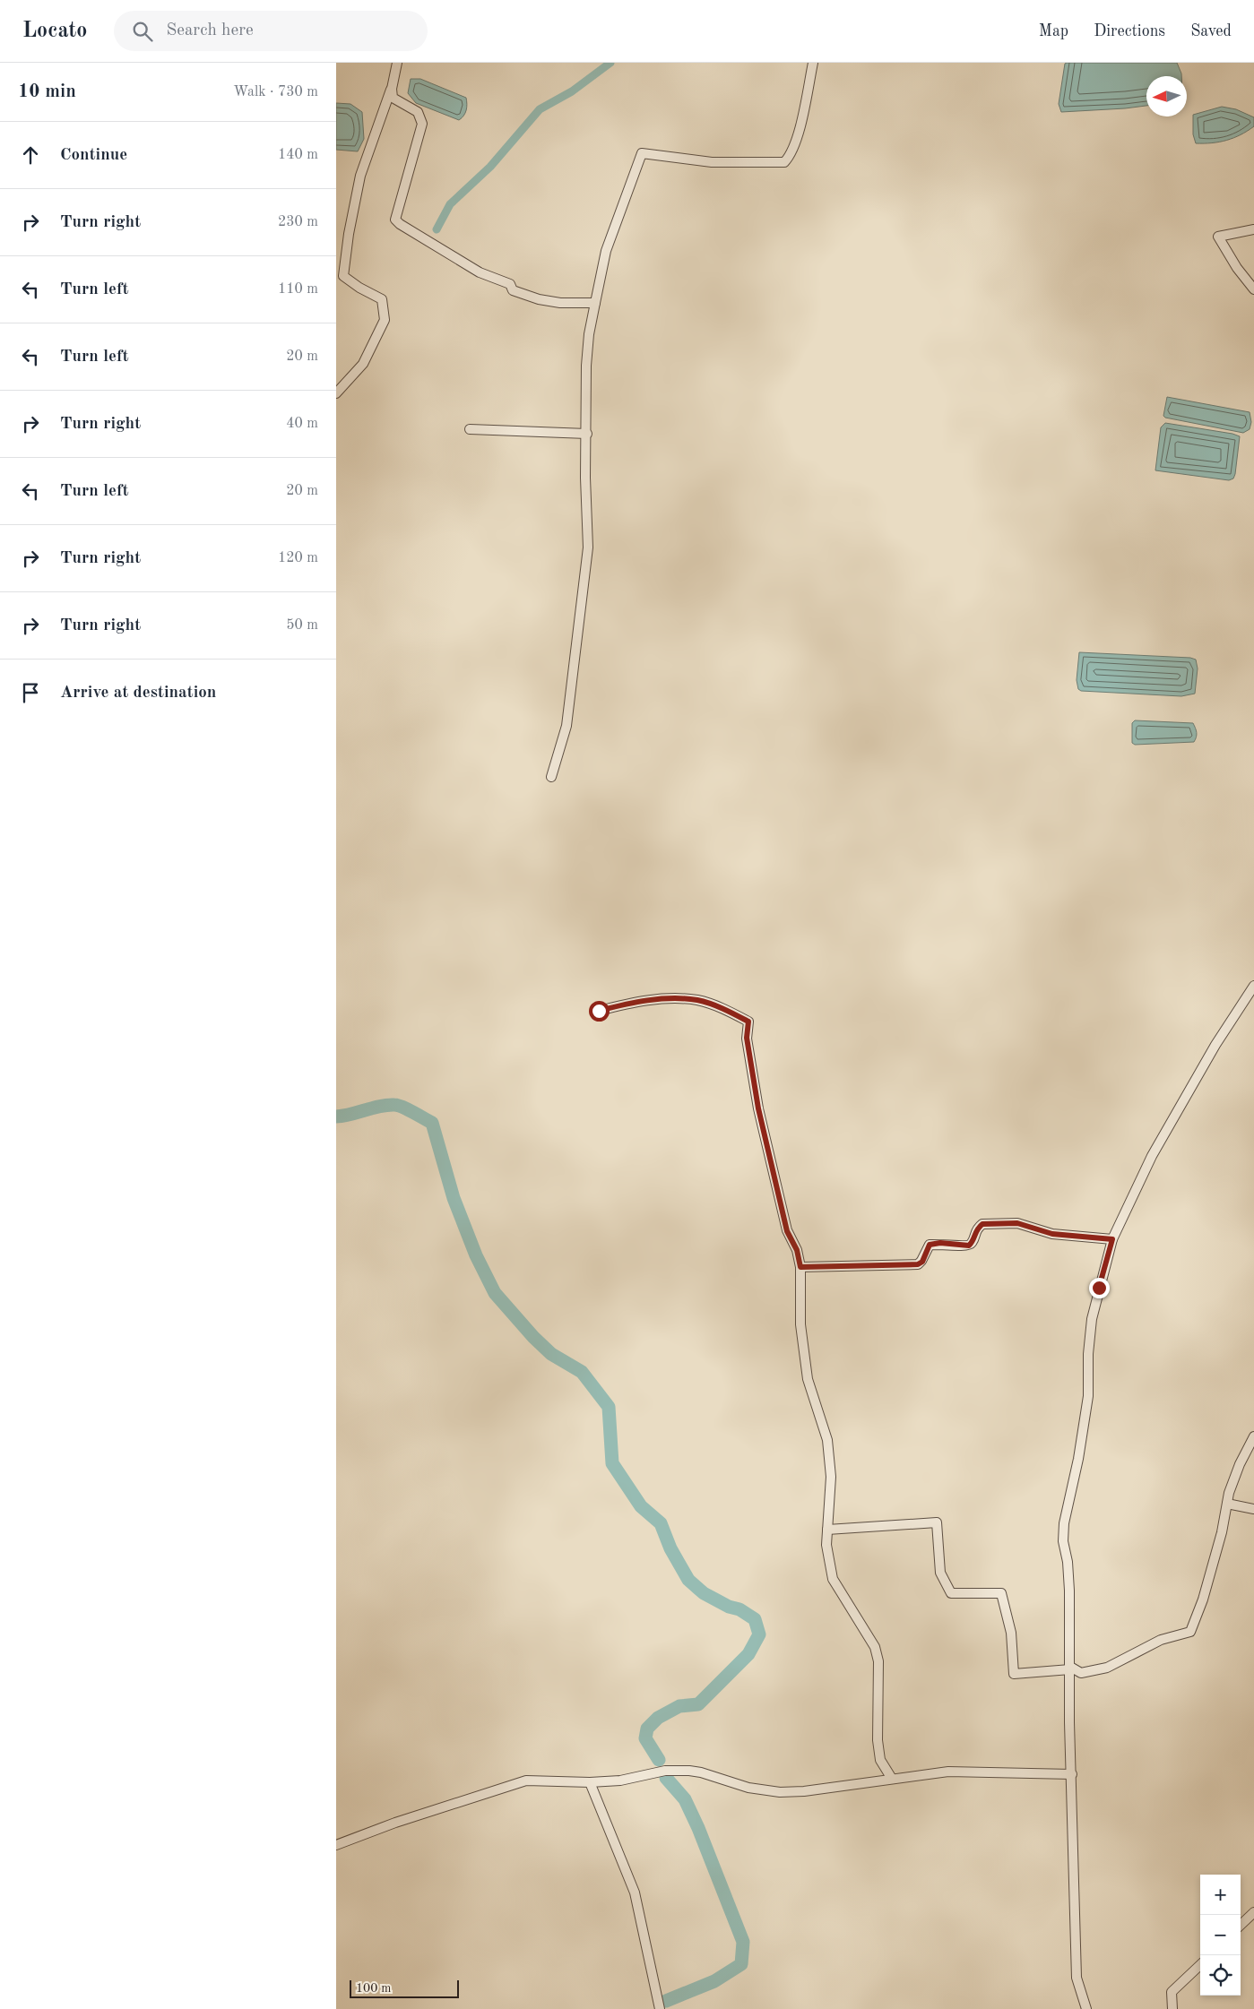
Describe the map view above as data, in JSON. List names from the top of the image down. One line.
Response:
{"scale_bar":"100 m","north":"left","page":{"header":"Locato","search":"Search here","nav":["Map","Directions","Saved"],"heading":["10 min","Walk · 730 m"],"list":[["Continue","140 m"],["Turn right","230 m"],["Turn left","110 m"],["Turn left","20 m"],["Turn right","40 m"],["Turn left","20 m"],["Turn right","120 m"],["Turn right","50 m"],"Arrive at destination"],"map_buttons":["+","−"],"scale":"100 m"}}
